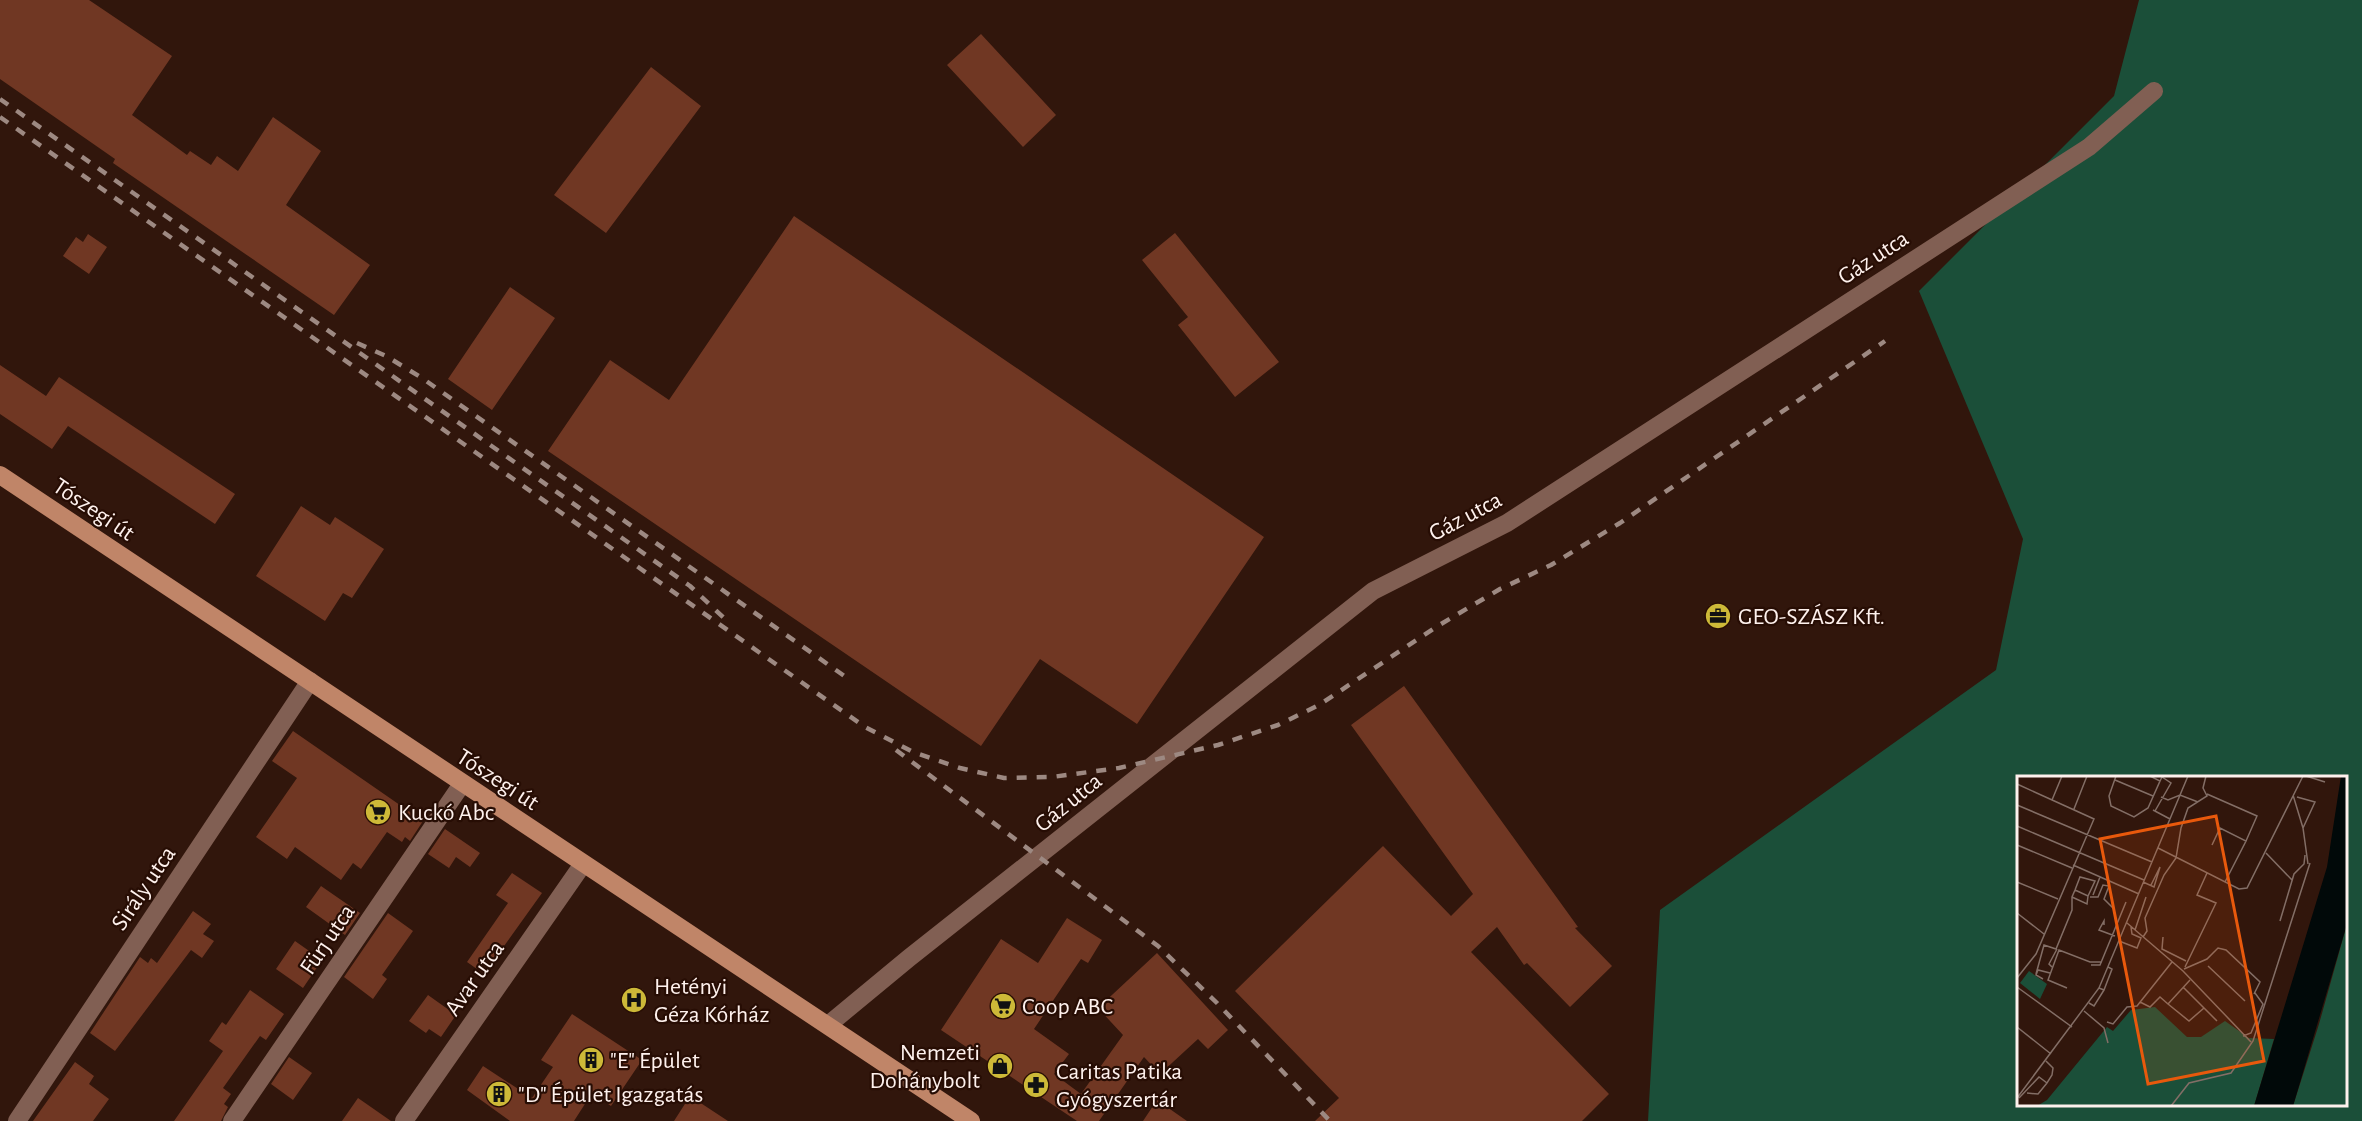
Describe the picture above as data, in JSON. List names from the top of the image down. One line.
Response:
{"streets":{"main road":["Tószegi út"],"street":["Gáz utca","Sirály utca","Fürj utca","Avar utca"]},"crossings":[["Gáz utca","Tószegi út"],["Tószegi út","Sirály utca"],["Tószegi út","Fürj utca"],["Tószegi út","Avar utca"]],"places":{"office":["GEO-SZÁSZ Kft."],"supermarket":["Kuckó Abc","Coop ABC"],"hospital":["Hetényi Géza Kórház"],"building":["\"E\" Épület","\"D\" Épület Igazgatás"],"shop":["Nemzeti Dohánybolt"],"pharmacy":["Caritas Patika Gyógyszertár"]}}
